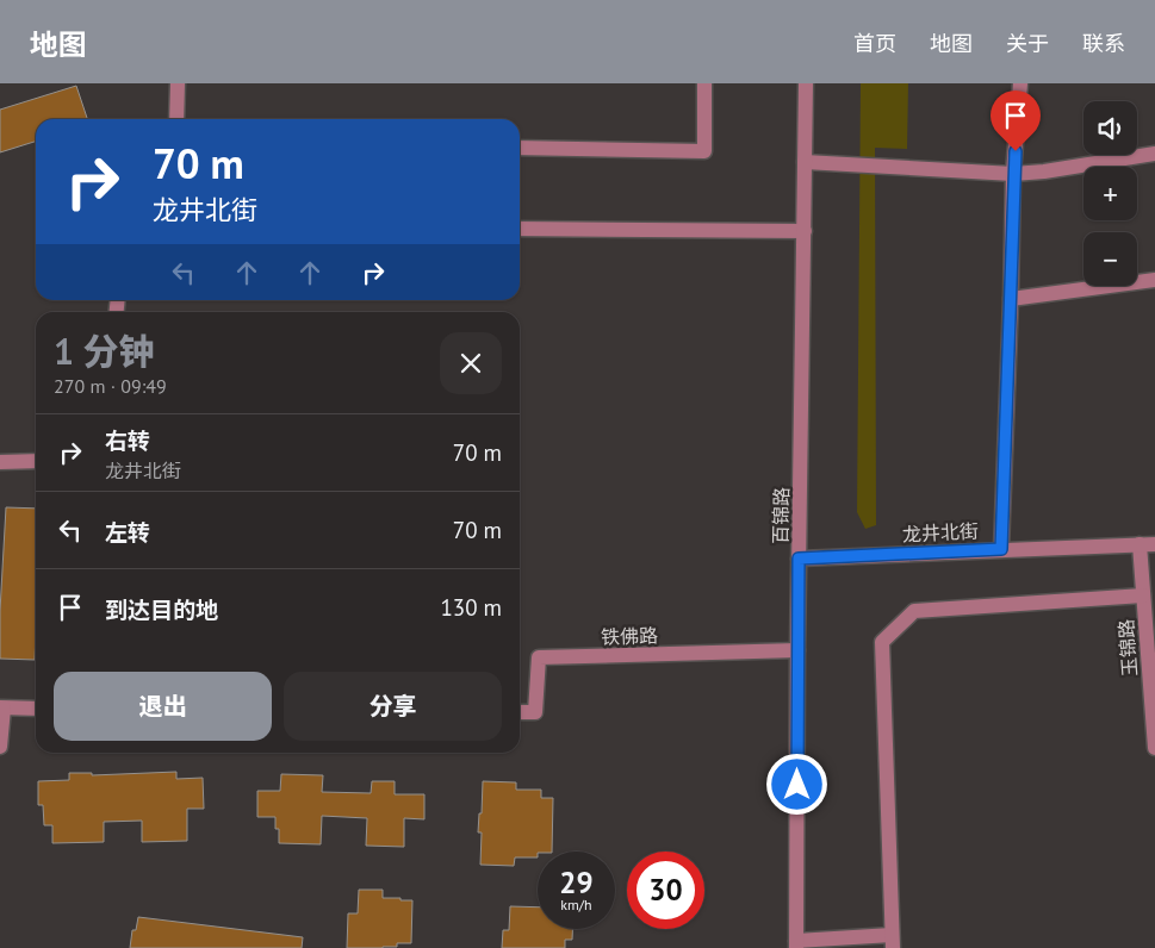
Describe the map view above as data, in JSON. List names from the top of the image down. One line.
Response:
{"streets":{"street":["百锦路","龙井北街","铁佛路","玉锦路"]},"crossings":[["百锦路","龙井北街"],["百锦路","铁佛路"],["龙井北街","玉锦路"]],"page":{"header":"地图","nav":["首页","地图","关于","联系"],"map_buttons":["+","−"],"turn":["70 m","龙井北街"],"heading":["1 分钟","270 m · 09:49"],"list":[{"name":"右转","note":"龙井北街","value":"70 m"},{"name":"左转","value":"70 m"},{"name":"到达目的地","value":"130 m"}],"buttons":["退出","分享"],"speed":"29 km/h","limit":"30"}}
